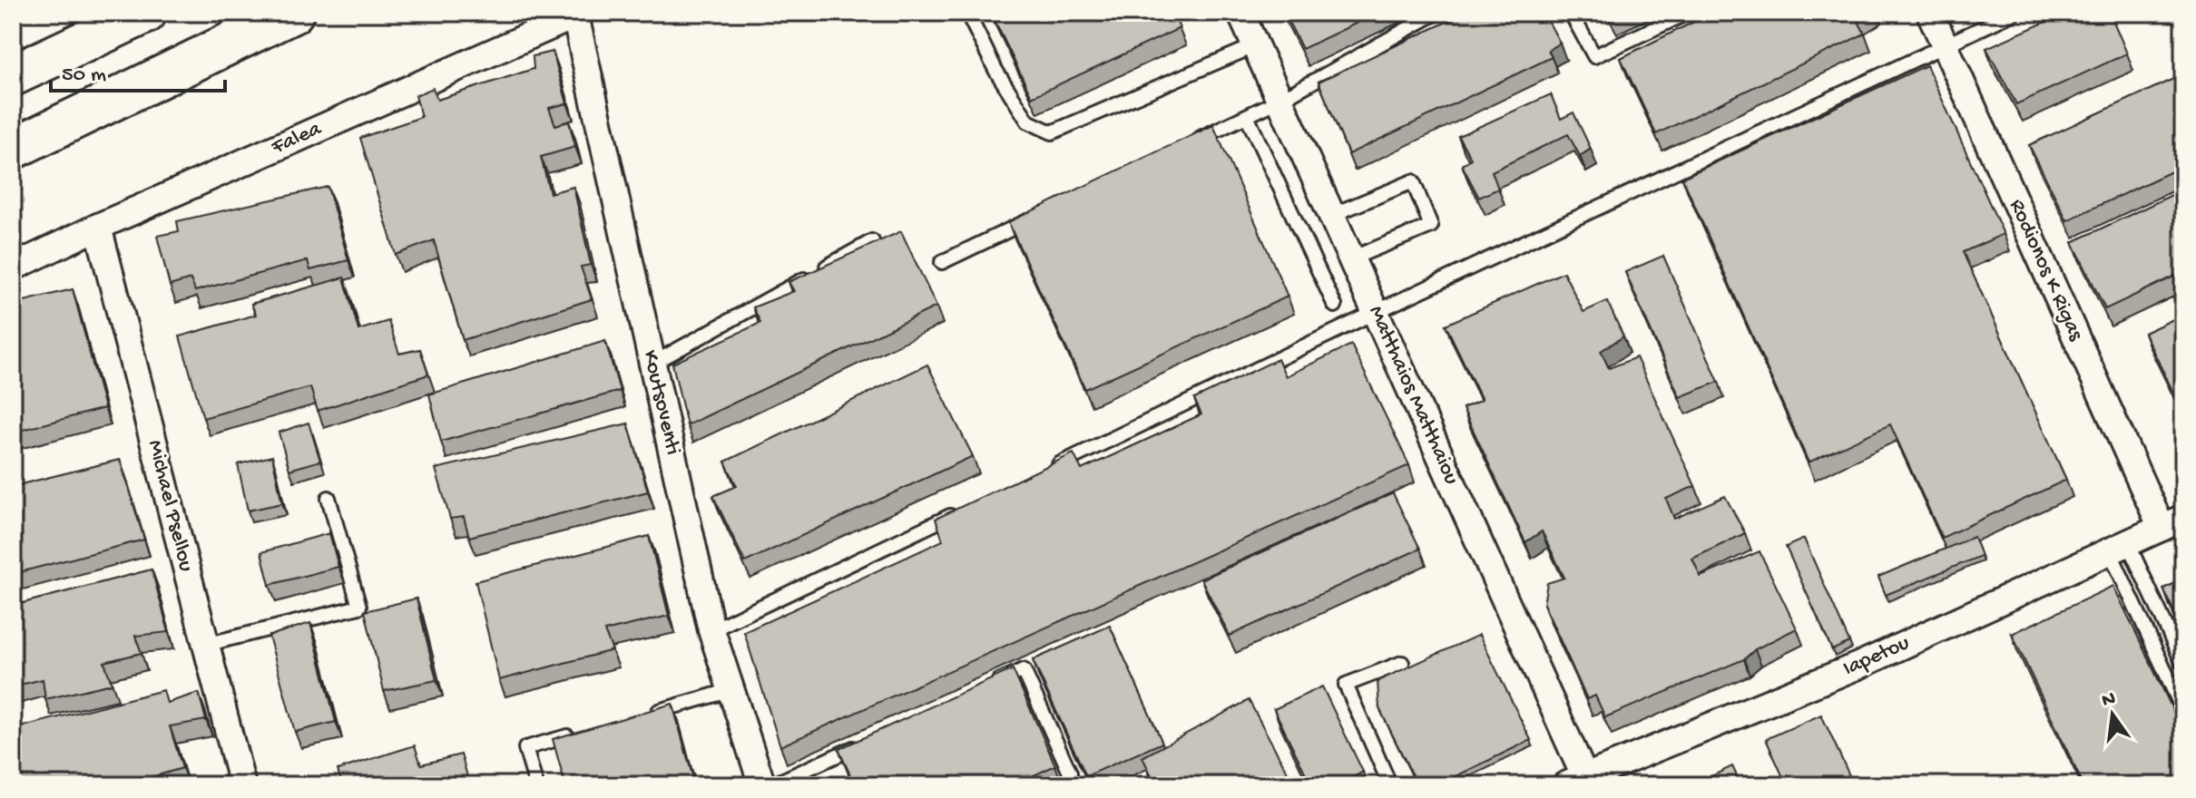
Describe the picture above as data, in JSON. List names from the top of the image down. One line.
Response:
{"streets":{"street":["Falea","Rodionos K Rigas","Matthaios Matthaiou","Koutsoventi","Michael Psellou","Iapetou"]},"crossings":[["Falea","Koutsoventi"],["Falea","Michael Psellou"],["Rodionos K Rigas","Iapetou"],["Matthaios Matthaiou","Iapetou"]],"scale_bar":"50 m","north":"top"}
